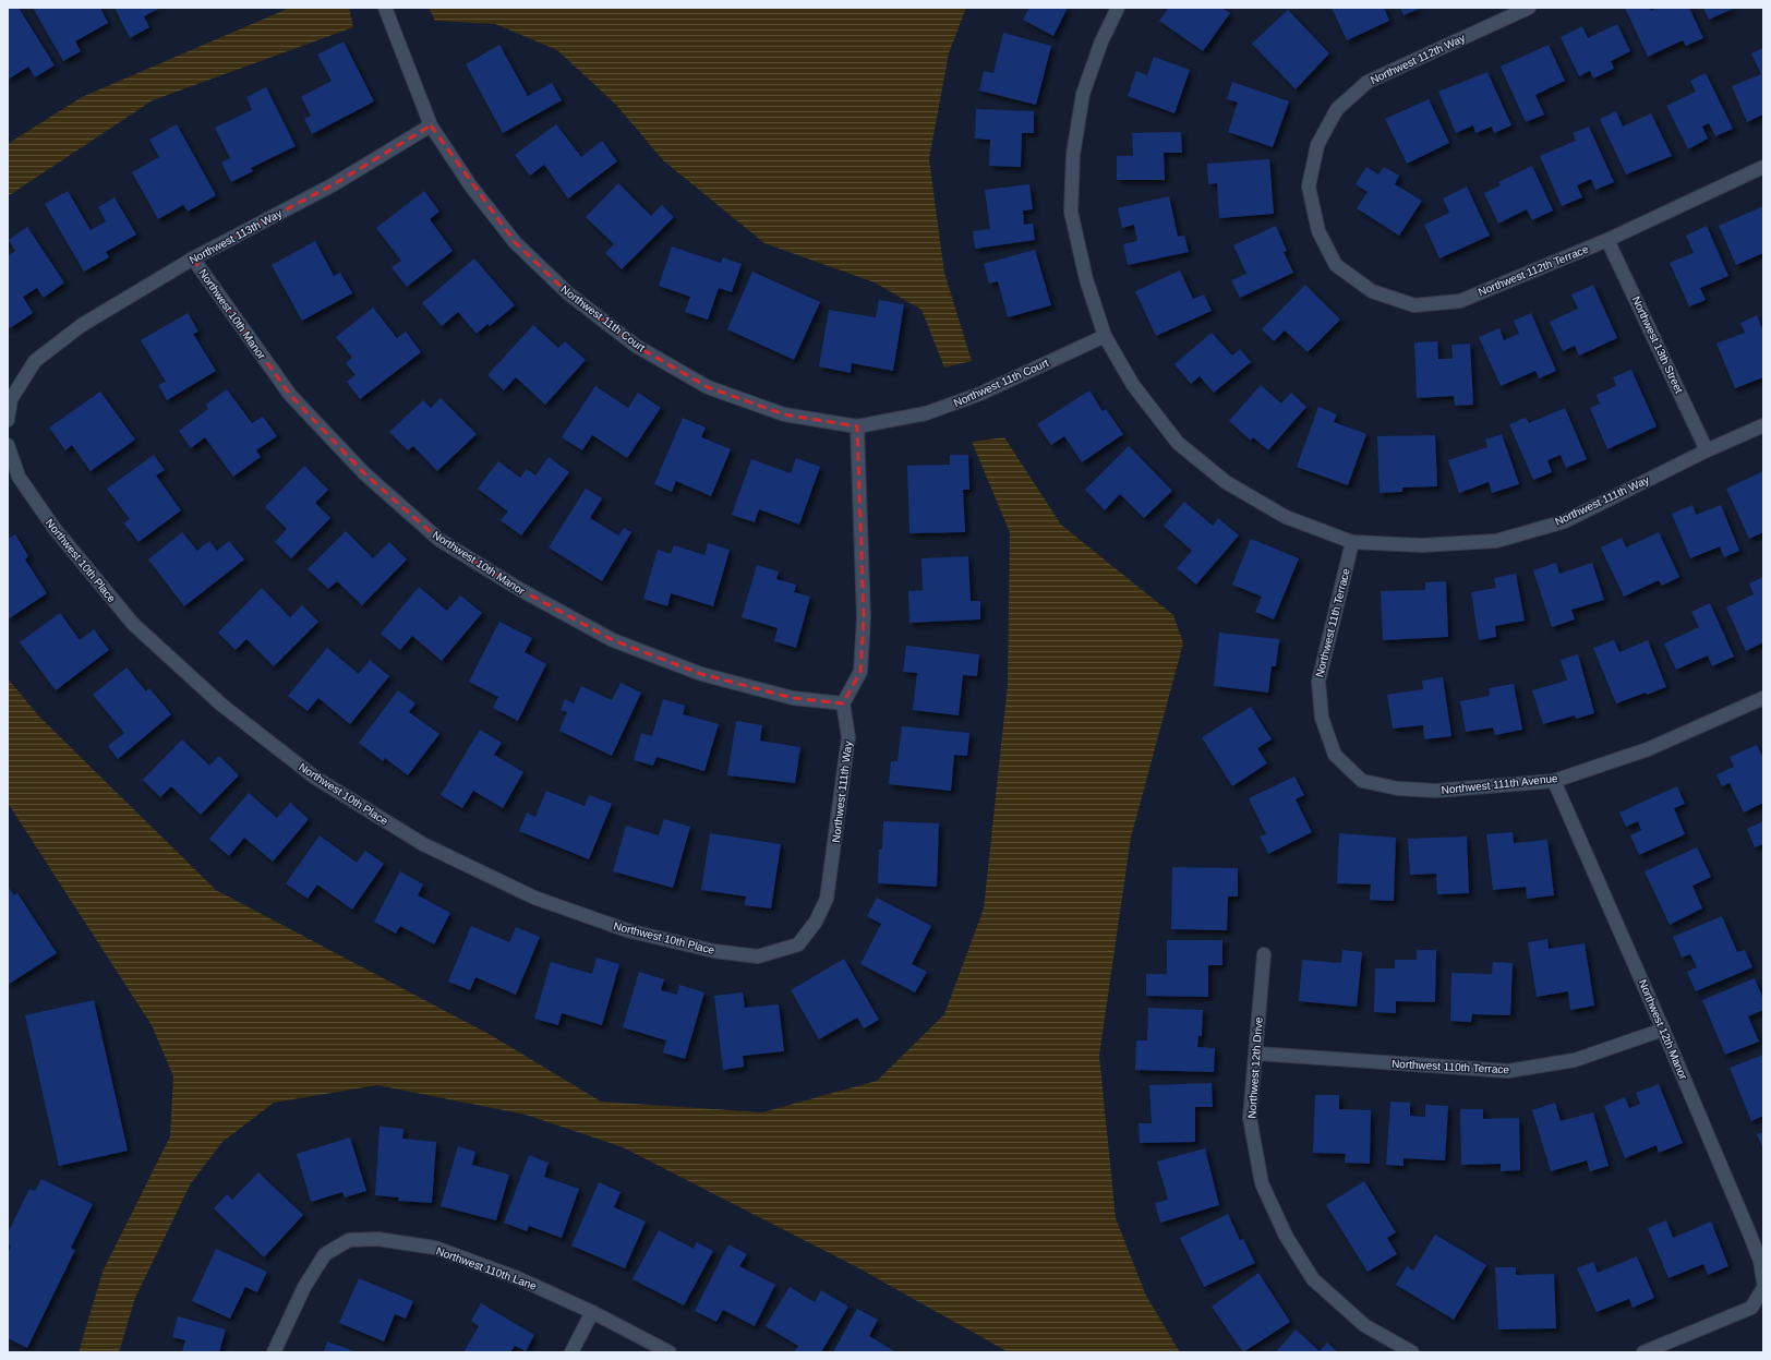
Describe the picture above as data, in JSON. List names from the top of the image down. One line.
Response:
{"streets":{"street":["Northwest 112th Way","Northwest 113th Way","Northwest 112th Terrace","Northwest 10th Manor","Northwest 11th Court","Northwest 13th Street","Northwest 111th Way","Northwest 10th Place","Northwest 11th Terrace","Northwest 111th Avenue","Northwest 12th Manor","Northwest 110th Terrace","Northwest 12th Drive","Northwest 110th Lane"]},"crossings":[["Northwest 112th Way","Northwest 112th Terrace"],["Northwest 113th Way","Northwest 10th Manor"],["Northwest 113th Way","Northwest 11th Court"],["Northwest 112th Terrace","Northwest 13th Street"],["Northwest 10th Manor","Northwest 111th Way"],["Northwest 11th Court","Northwest 111th Way"],["Northwest 13th Street","Northwest 111th Way"],["Northwest 111th Way","Northwest 10th Place"],["Northwest 111th Way","Northwest 11th Terrace"],["Northwest 11th Terrace","Northwest 111th Avenue"],["Northwest 111th Avenue","Northwest 12th Manor"],["Northwest 12th Manor","Northwest 110th Terrace"],["Northwest 110th Terrace","Northwest 12th Drive"]]}
